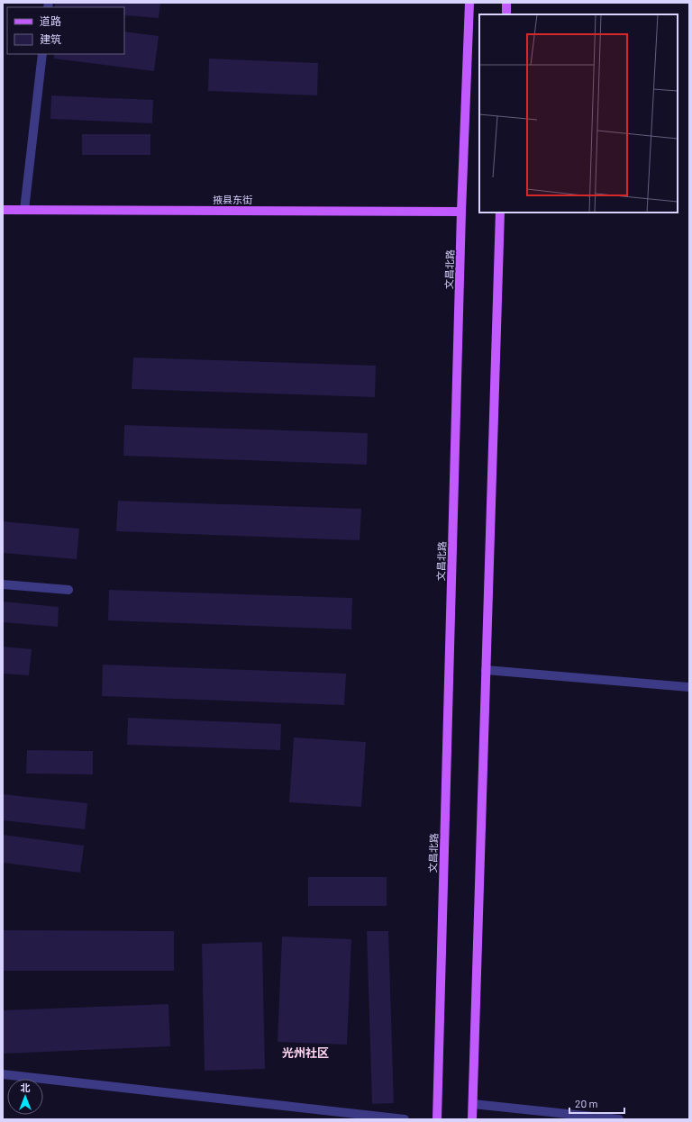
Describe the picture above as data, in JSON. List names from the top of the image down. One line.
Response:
{"streets":{"main road":["掖县东街","文昌北路"]},"crossings":[["掖县东街","文昌北路"]],"districts":["光州社区"],"legend":["道路","建筑"],"scale_bar":"20 m","north":"top"}
